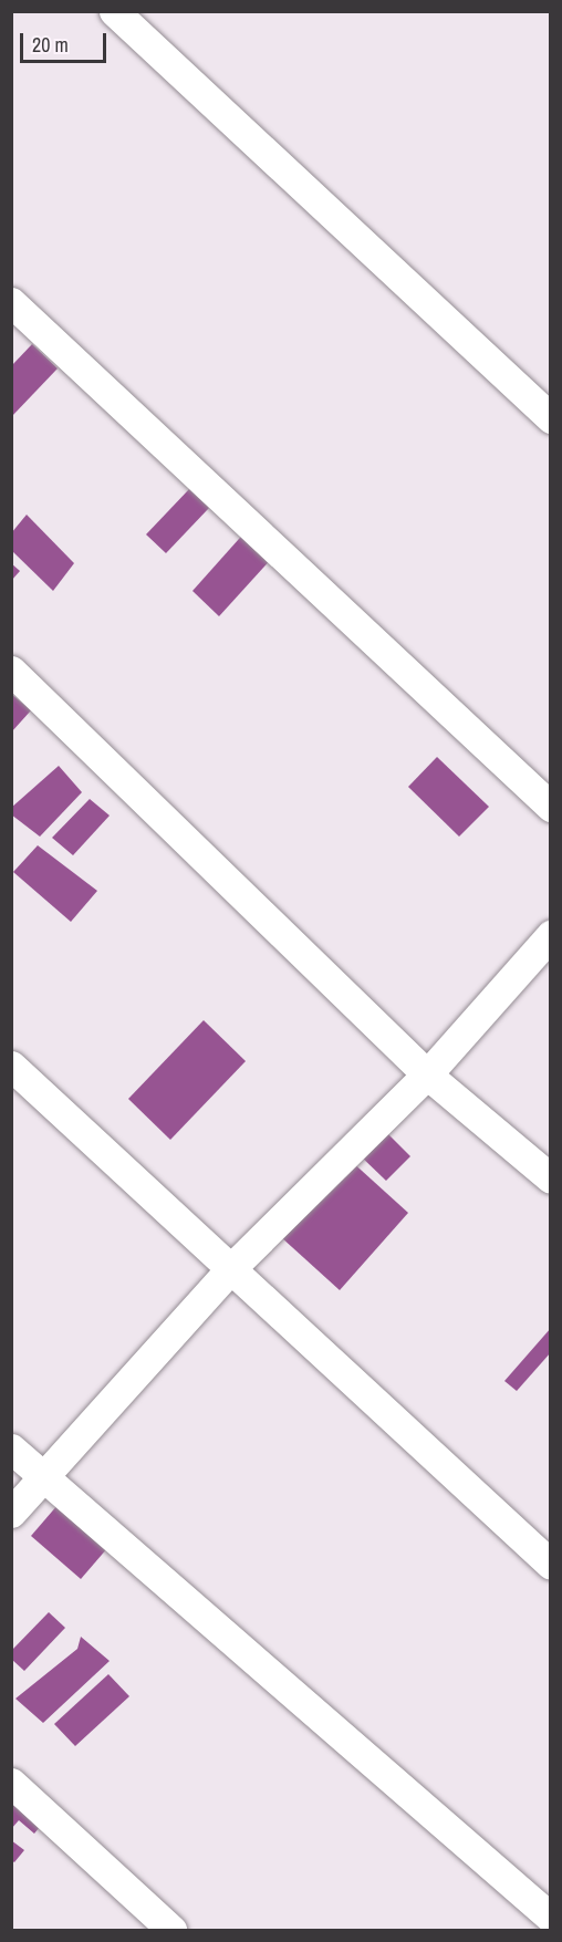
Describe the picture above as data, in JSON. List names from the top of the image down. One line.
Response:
{"scale_bar":"20 m"}
